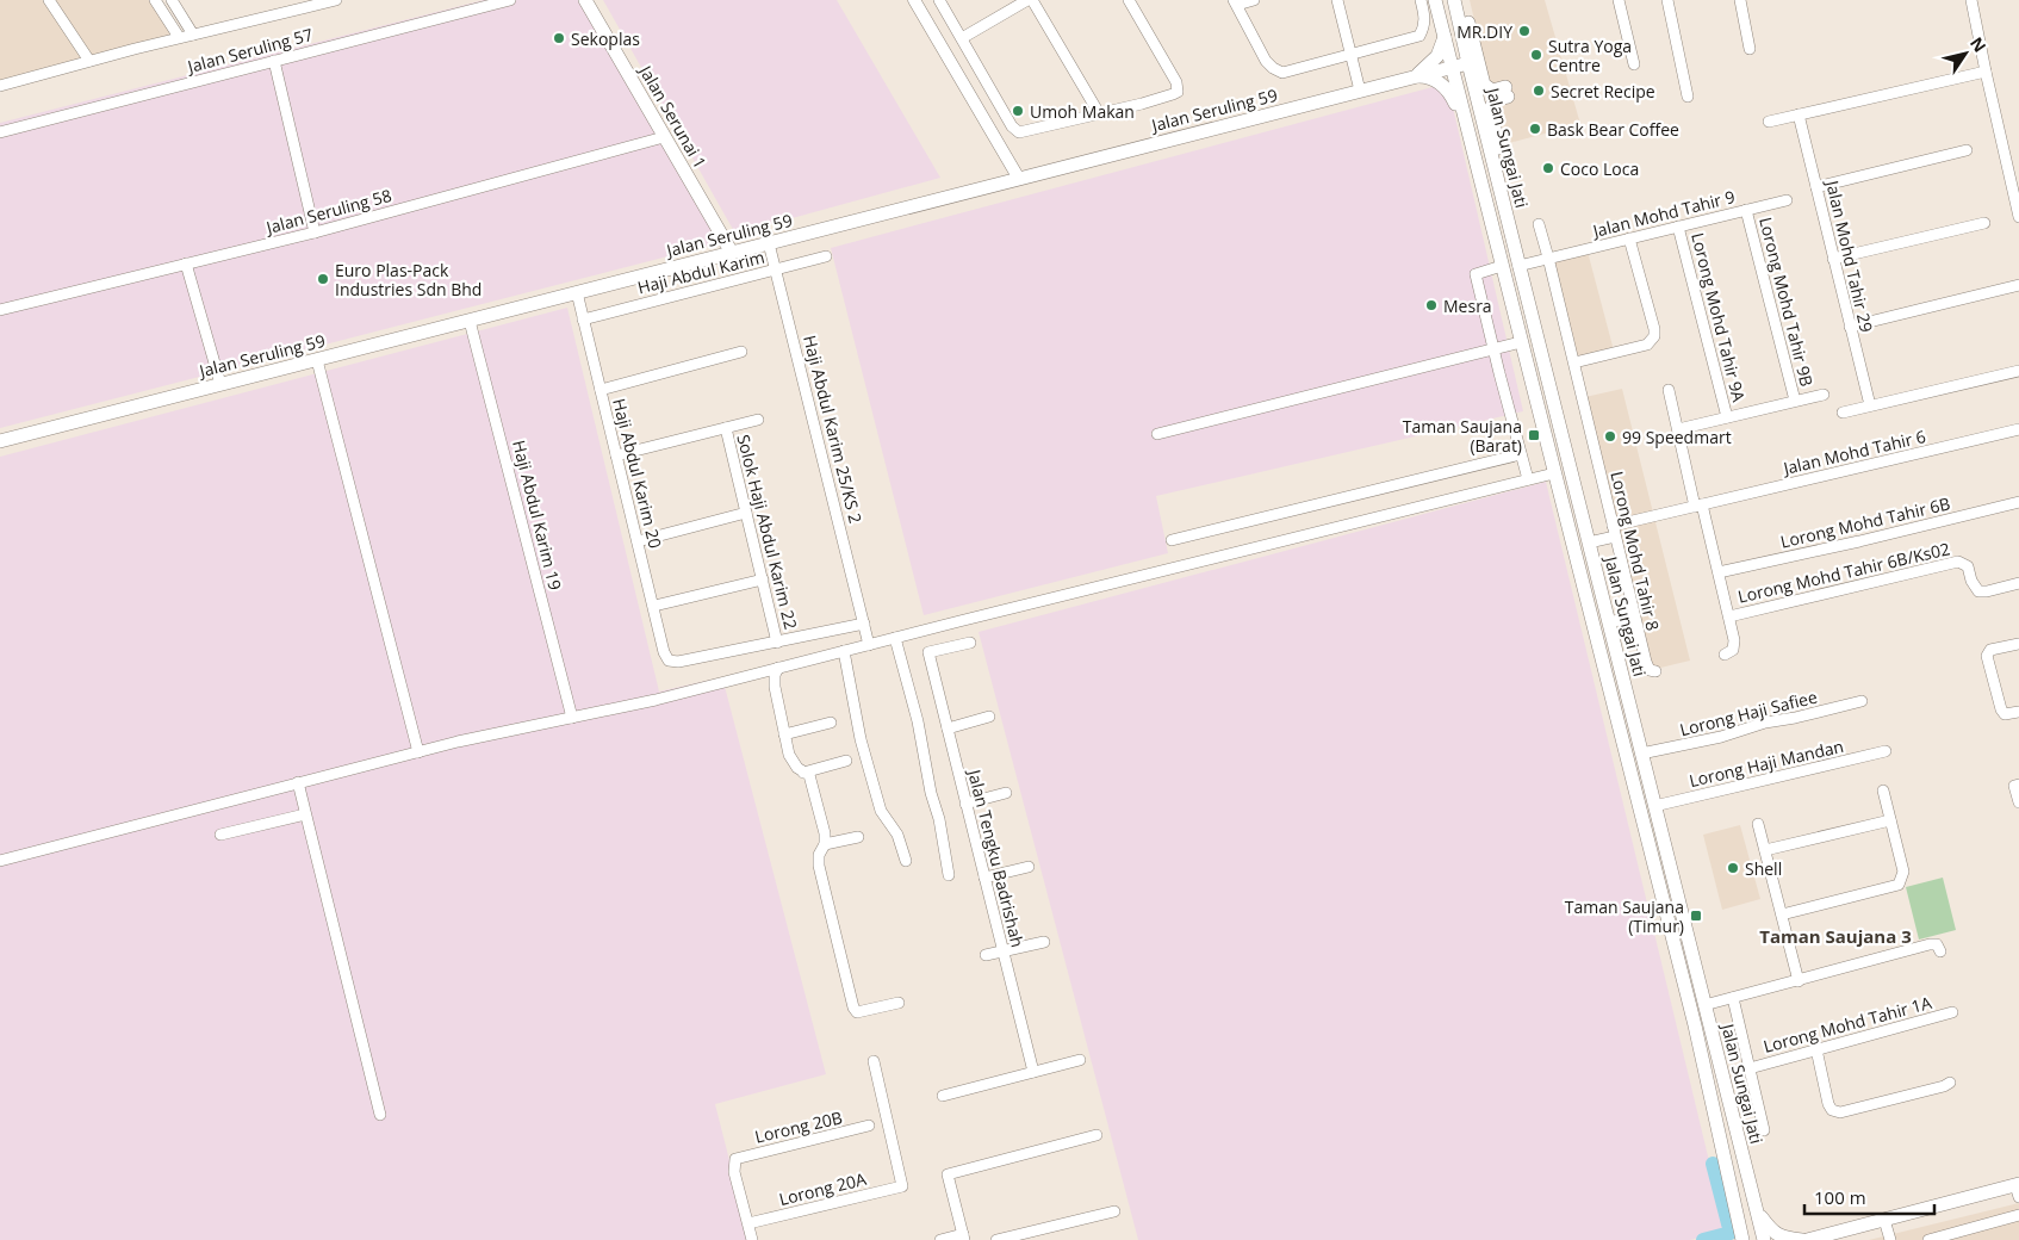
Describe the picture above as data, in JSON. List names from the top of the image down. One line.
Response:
{"streets":{"main road":["Jalan Seruling 59","Jalan Serunai 1","Jalan Sungai Jati"],"street":["Jalan Seruling 57","Jalan Seruling 58","Jalan Mohd Tahir 9","Jalan Mohd Tahir 29","Haji Abdul Karim","Lorong Mohd Tahir 9B","Lorong Mohd Tahir 9A","Haji Abdul Karim 25/KS 2","Jalan Mohd Tahir 6","Haji Abdul Karim 20","Haji Abdul Karim 19","Lorong Mohd Tahir 6B","Solok Haji Abdul Karim 22","Lorong Mohd Tahir 8","Lorong Mohd Tahir 6B/Ks02","Lorong Haji Safiee","Lorong Haji Mandan","Jalan Tengku Badrishah","Lorong Mohd Tahir 1A","Lorong 20B","Lorong 20A"]},"crossings":[["Jalan Seruling 59","Jalan Serunai 1"],["Jalan Seruling 59","Jalan Sungai Jati"],["Jalan Seruling 59","Haji Abdul Karim 25/KS 2"],["Jalan Seruling 59","Haji Abdul Karim 20"],["Jalan Seruling 59","Haji Abdul Karim 19"],["Jalan Serunai 1","Jalan Seruling 58"],["Jalan Sungai Jati","Jalan Mohd Tahir 9"],["Jalan Sungai Jati","Jalan Mohd Tahir 6"],["Jalan Sungai Jati","Lorong Haji Safiee"],["Jalan Sungai Jati","Lorong Haji Mandan"],["Jalan Mohd Tahir 9","Lorong Mohd Tahir 9B"],["Jalan Mohd Tahir 9","Lorong Mohd Tahir 9A"],["Jalan Mohd Tahir 9","Lorong Mohd Tahir 8"],["Haji Abdul Karim","Haji Abdul Karim 25/KS 2"],["Haji Abdul Karim","Haji Abdul Karim 20"],["Jalan Mohd Tahir 6","Lorong Mohd Tahir 8"],["Haji Abdul Karim 20","Solok Haji Abdul Karim 22"],["Lorong 20B","Lorong 20A"]],"districts":["Taman Saujana 3"],"places":{"other":["MR.DIY","Sekoplas","Sutra Yoga Centre","Secret Recipe","Umoh Makan","Bask Bear Coffee","Coco Loca","Euro Plas-Pack Industries Sdn Bhd","Mesra","99 Speedmart","Shell"],"transit":["Taman Saujana (Barat)","Taman Saujana (Timur)"]},"scale_bar":"100 m","north":"top right"}
